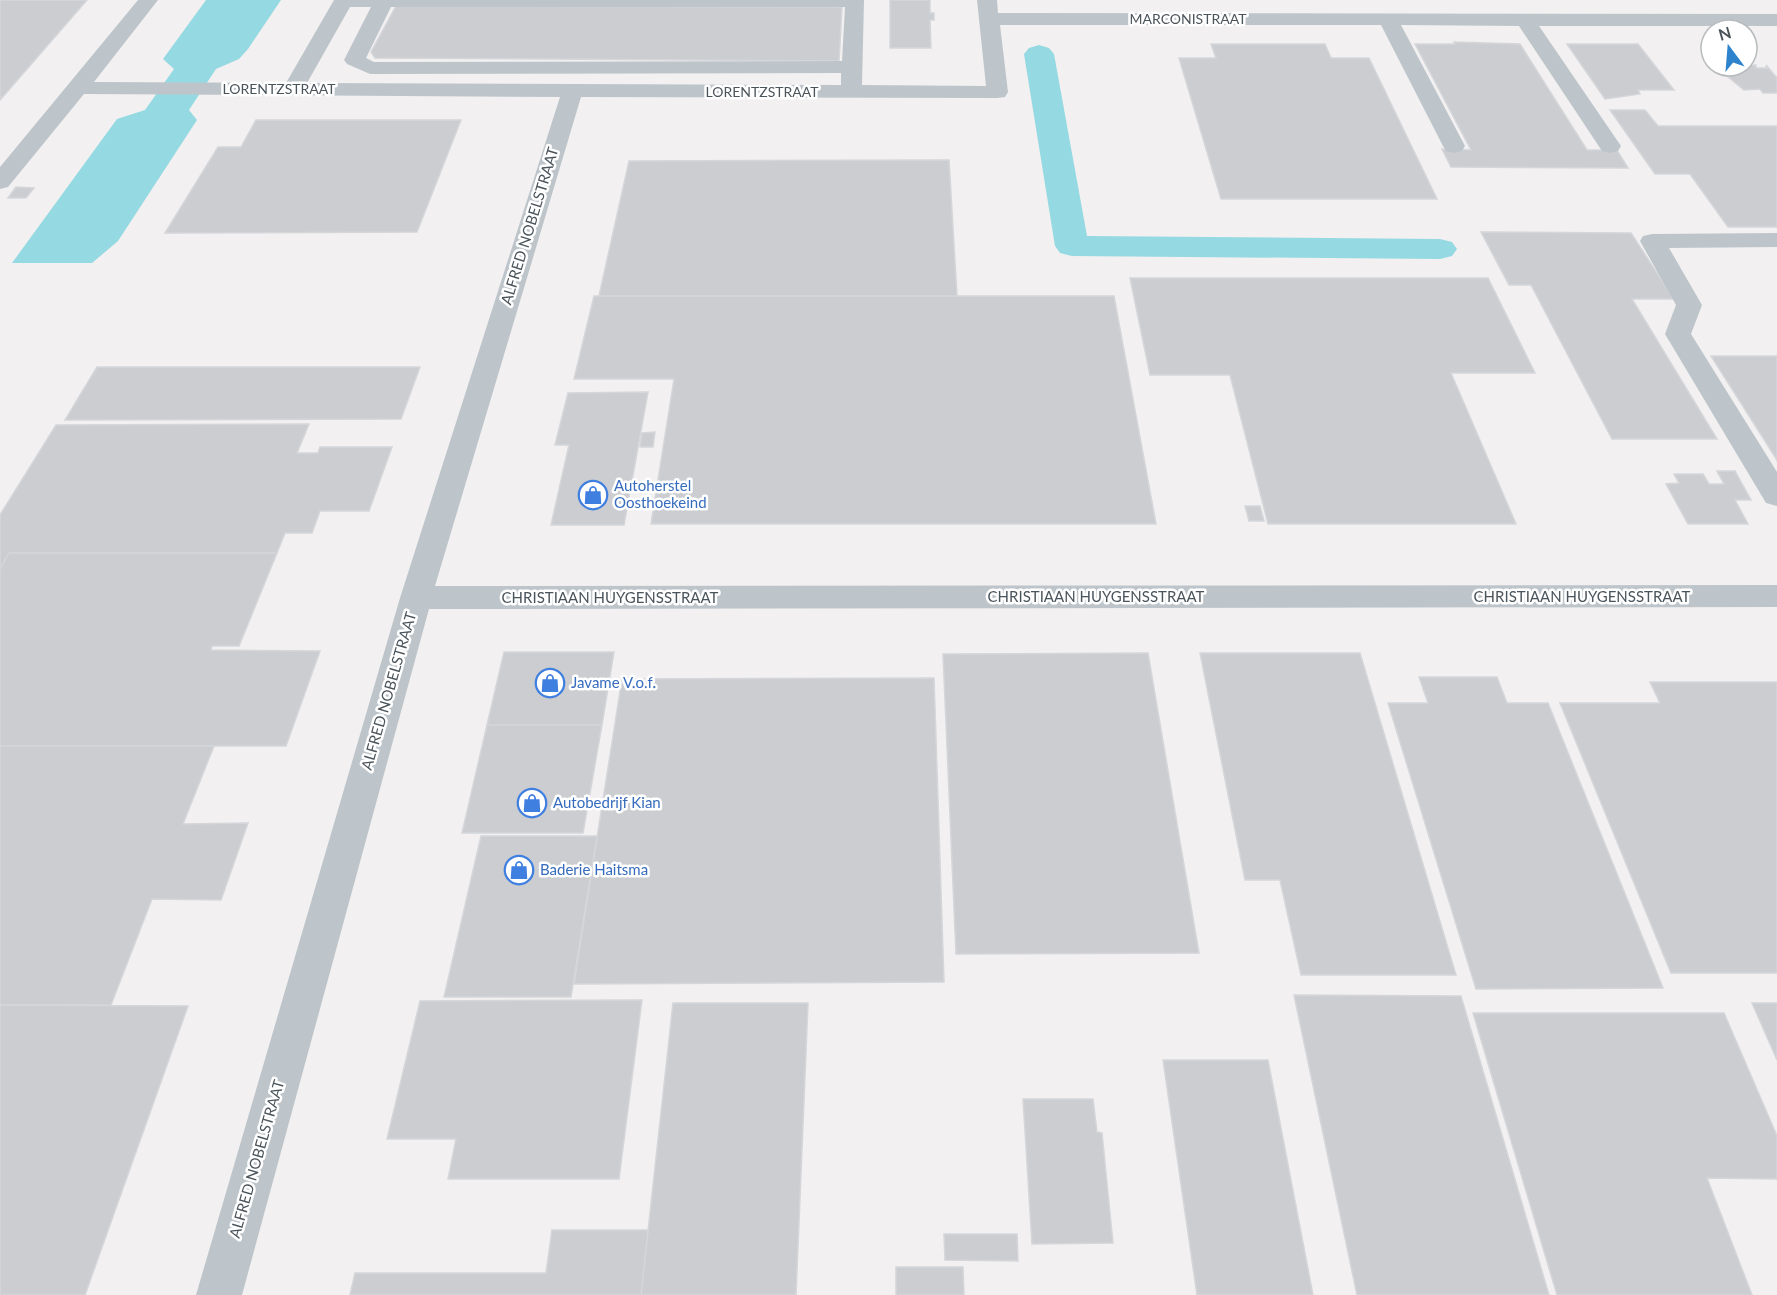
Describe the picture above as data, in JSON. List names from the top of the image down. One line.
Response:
{"streets":{"street":["MARCONISTRAAT","LORENTZSTRAAT","ALFRED NOBELSTRAAT","CHRISTIAAN HUYGENSSTRAAT"]},"crossings":[["MARCONISTRAAT","LORENTZSTRAAT"],["LORENTZSTRAAT","ALFRED NOBELSTRAAT"],["ALFRED NOBELSTRAAT","CHRISTIAAN HUYGENSSTRAAT"]],"places":{"shop":["Autoherstel Oosthoekeind","Javame V.o.f.","Autobedrijf Kian","Baderie Haitsma"]},"north":"top"}
